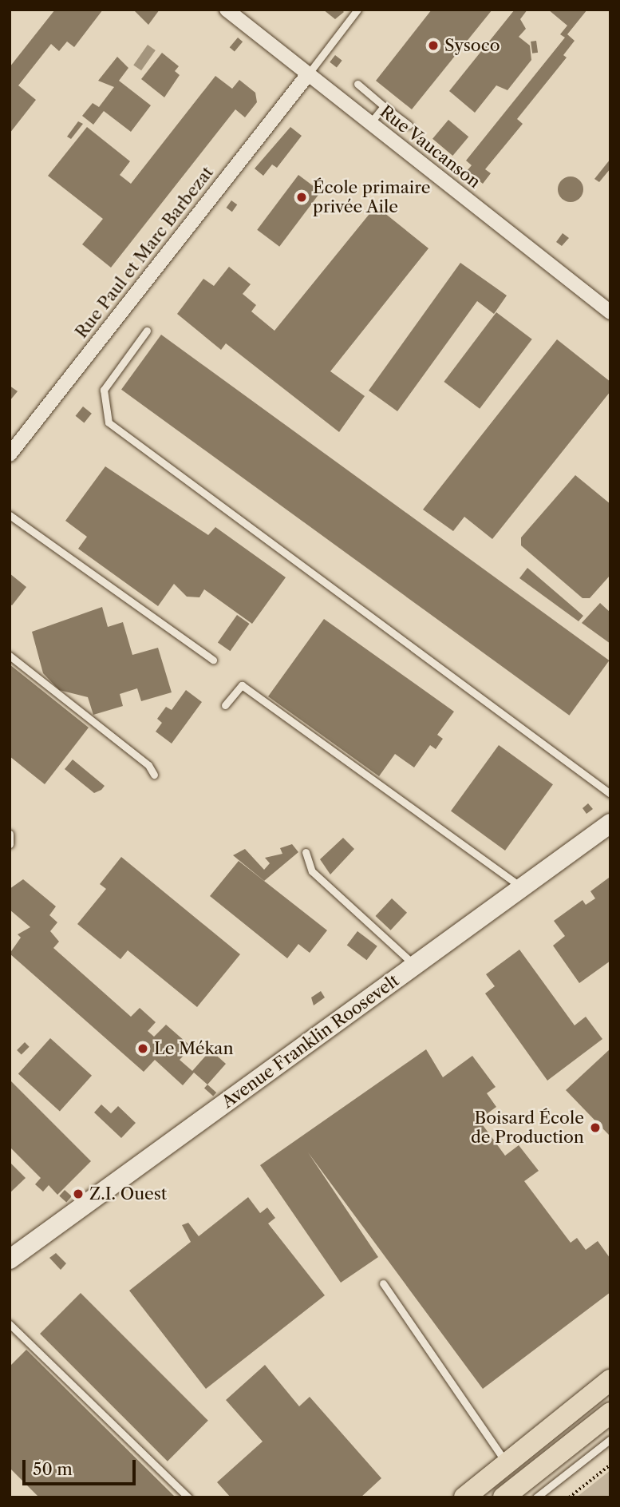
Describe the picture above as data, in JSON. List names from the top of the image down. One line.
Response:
{"streets":{"street":["Rue Vaucanson","Rue Paul et Marc Barbezat","Avenue Franklin Roosevelt"]},"crossings":[["Rue Vaucanson","Rue Paul et Marc Barbezat"]],"places":["Sysoco","École primaire privée Aile","Le Mékan","Boisard École de Production","Z.I. Ouest"],"scale_bar":"50 m"}
